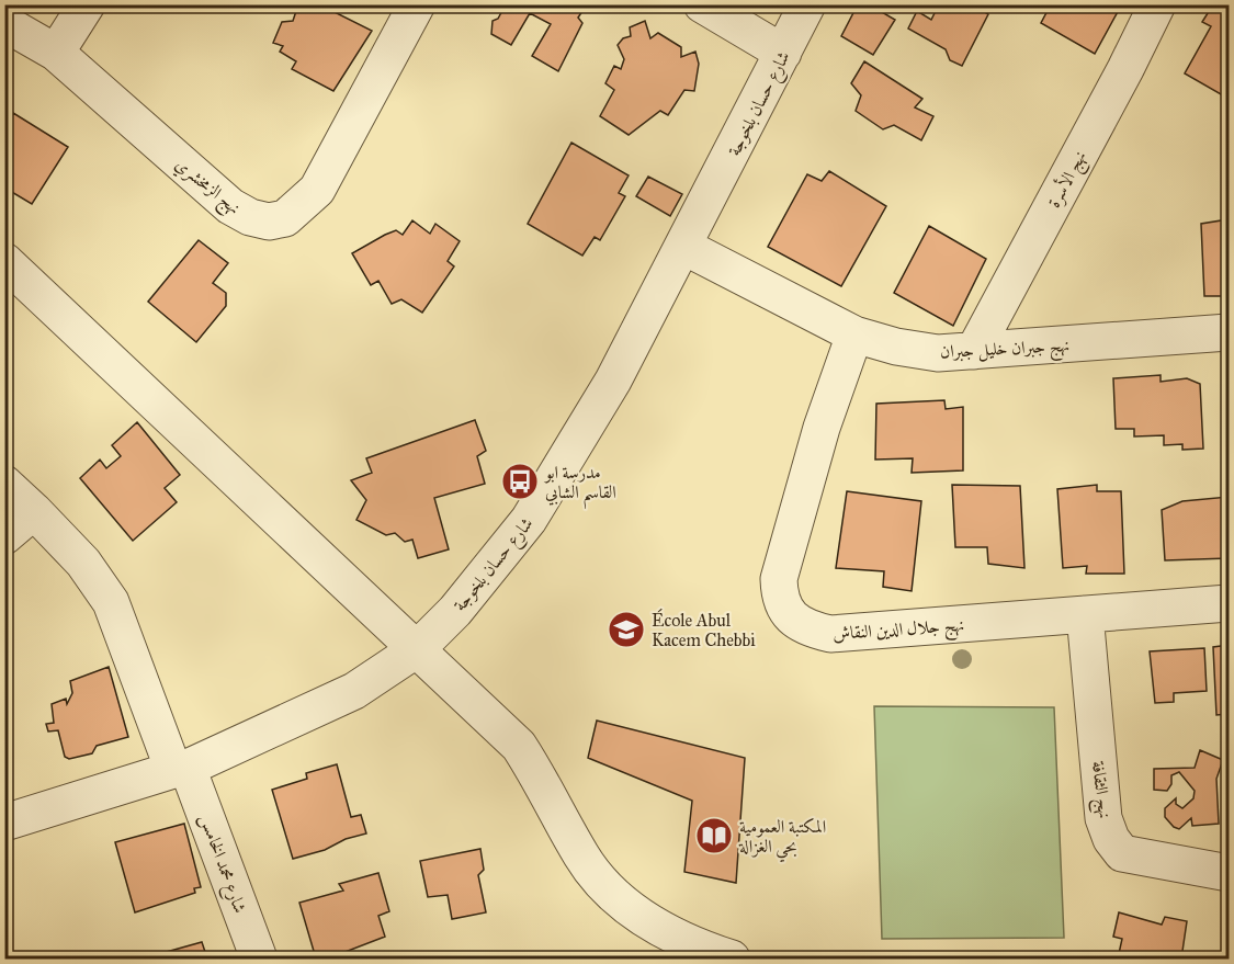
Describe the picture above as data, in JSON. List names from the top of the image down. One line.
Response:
{"streets":{"street":["شارع حسان بلخوجة","نهج الأسرة","نهج الزمخشري","نهج جبران خليل جبران","نهج جلال الدين النقاش","نهج الثقافة","شارع محمد الخامس"]},"crossings":[["شارع حسان بلخوجة","نهج جبران خليل جبران"],["شارع حسان بلخوجة","شارع محمد الخامس"],["نهج الأسرة","نهج جبران خليل جبران"],["نهج جبران خليل جبران","نهج جلال الدين النقاش"],["نهج جلال الدين النقاش","نهج الثقافة"]],"places":{"bus stop":["مدرسة ابو القاسم الشابي"],"school or university":["École Abul Kacem Chebbi"],"library":["المكتبة العمومية بحي الغزالة"]}}
